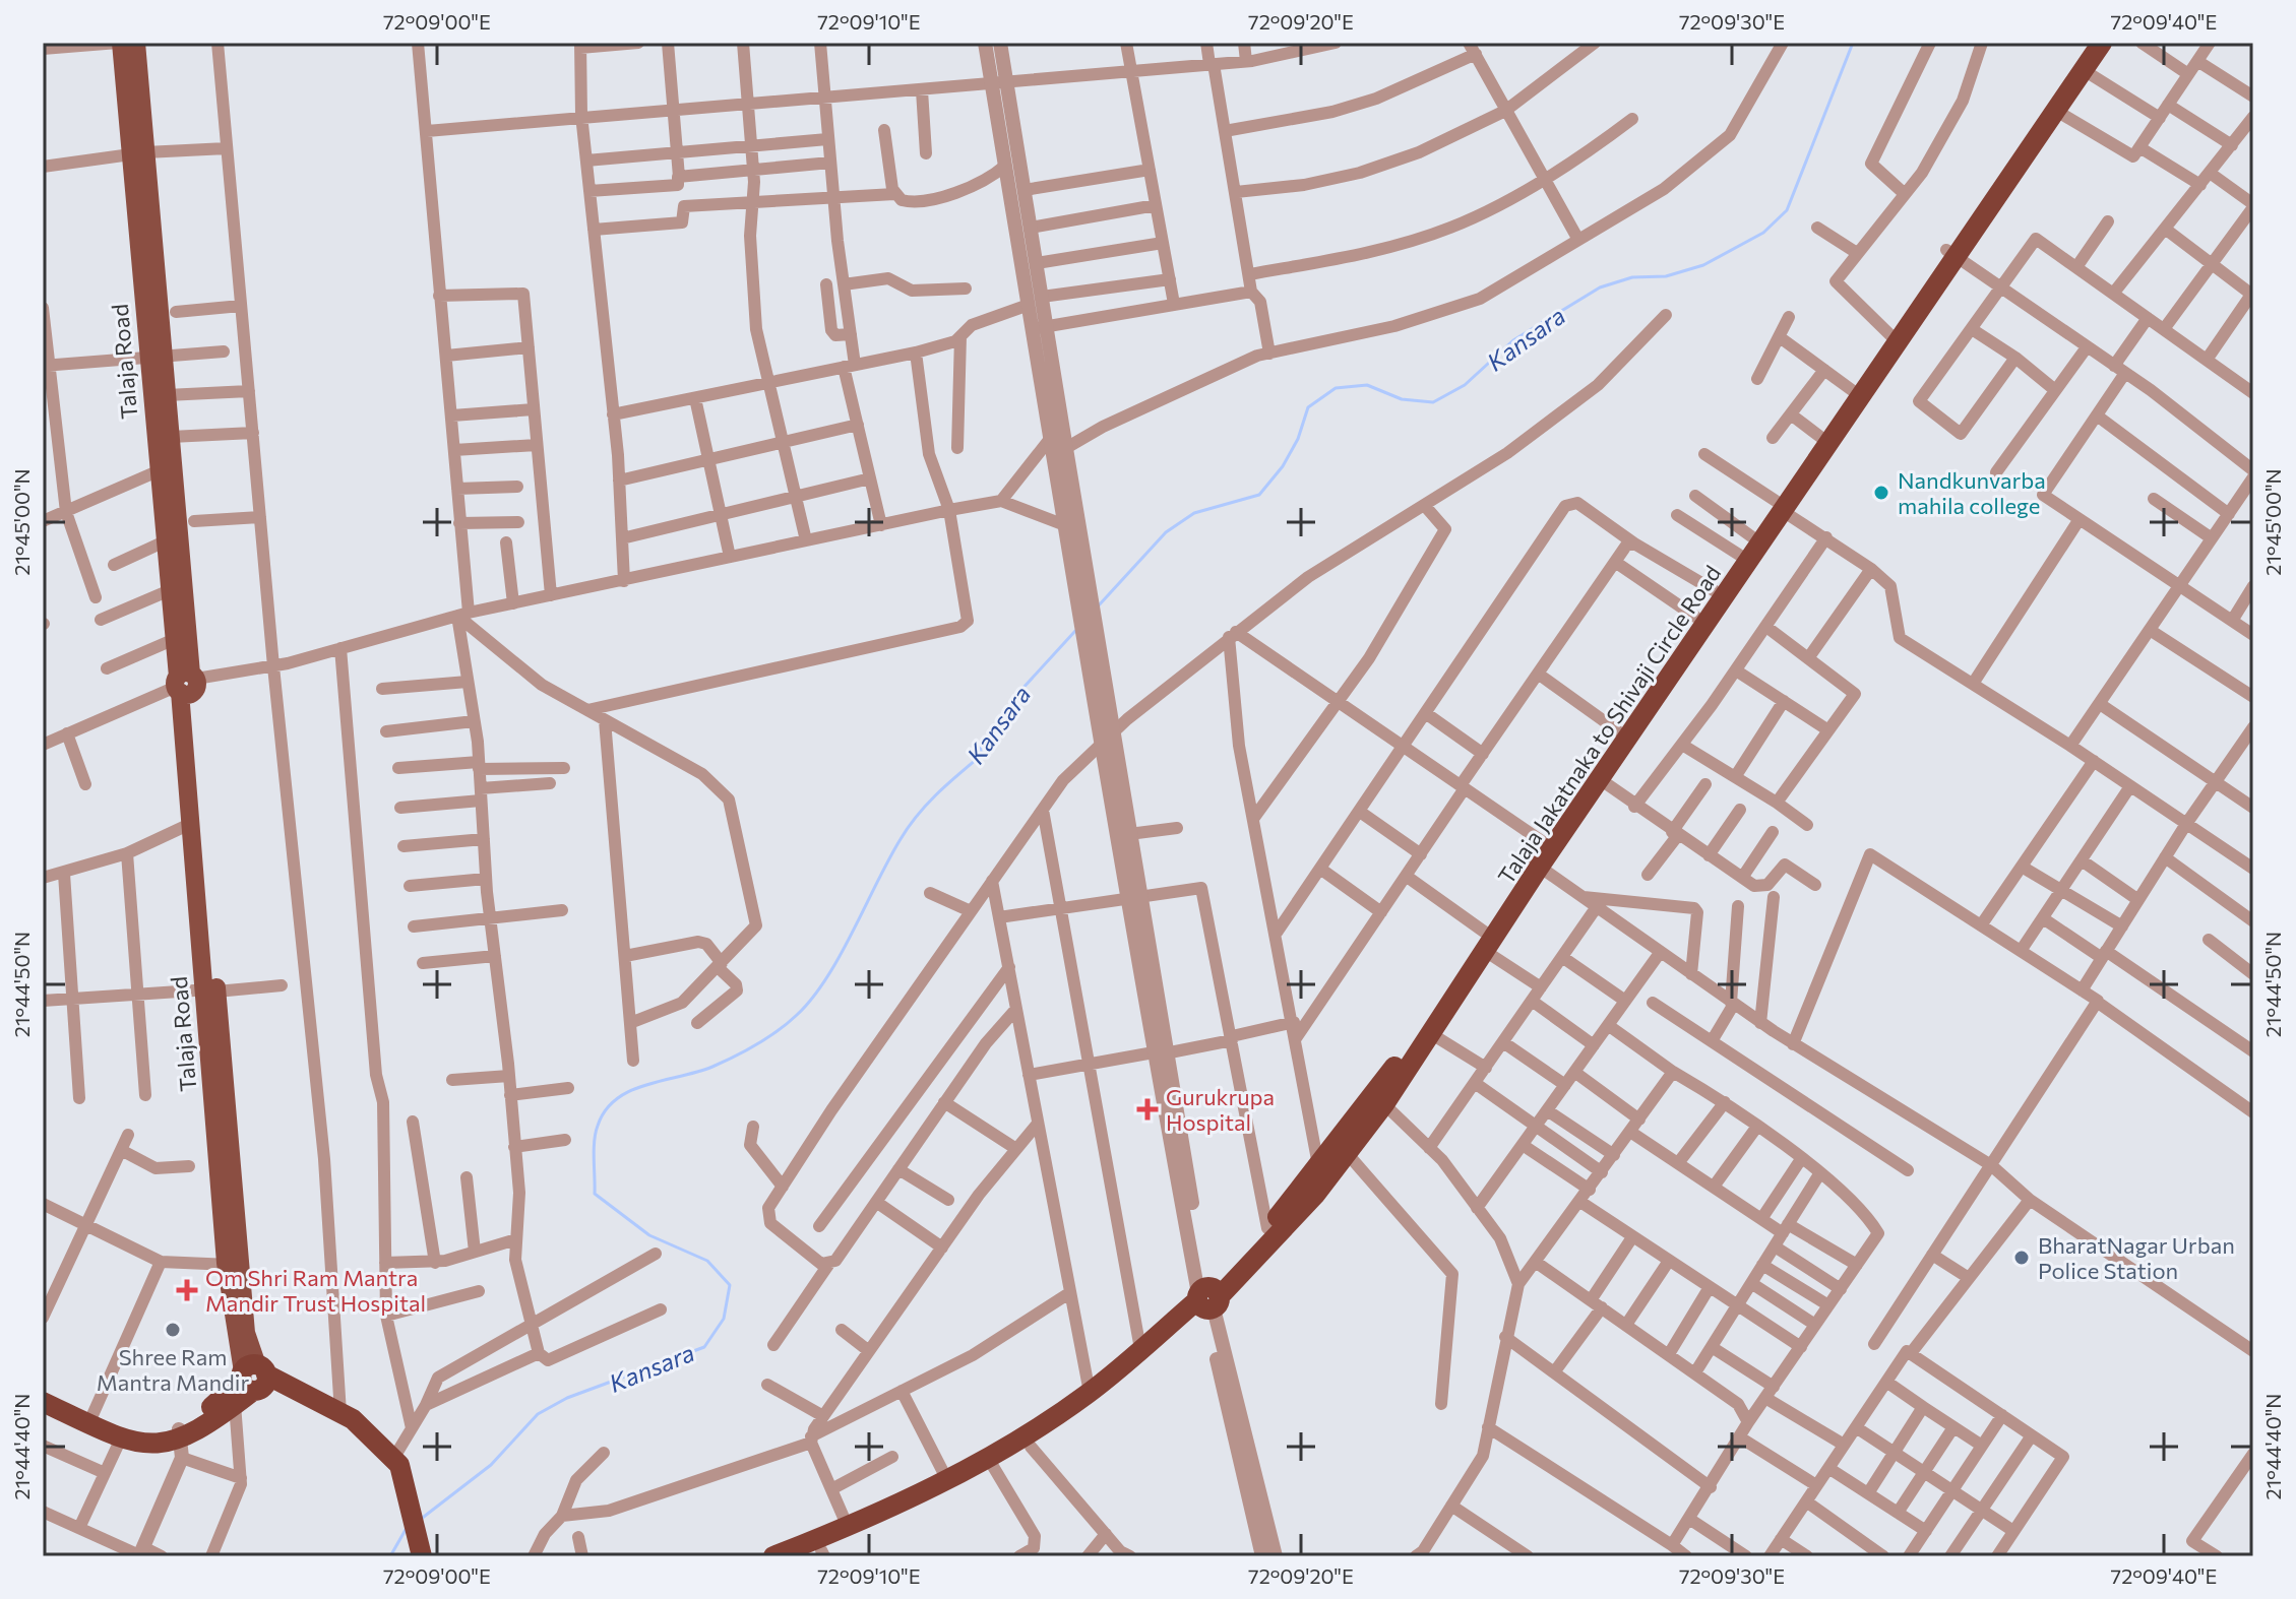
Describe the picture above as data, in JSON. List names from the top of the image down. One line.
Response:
{"streets":{"highway":["Talaja Jakatnaka to Shivaji Circle Road"],"main road":["Talaja Road"]},"water":["Kansara"],"places":{"other":["Nandkunvarba mahila college","BharatNagar Urban Police Station","Shree Ram Mantra Mandir"],"health":["Gurukrupa Hospital","Om Shri Ram Mantra Mandir Trust Hospital"]},"coordinates":["72°09'00\"E","72°09'10\"E","72°09'20\"E","72°09'30\"E","72°09'40\"E","21°45'00\"N","21°44'50\"N","21°44'40\"N"]}
